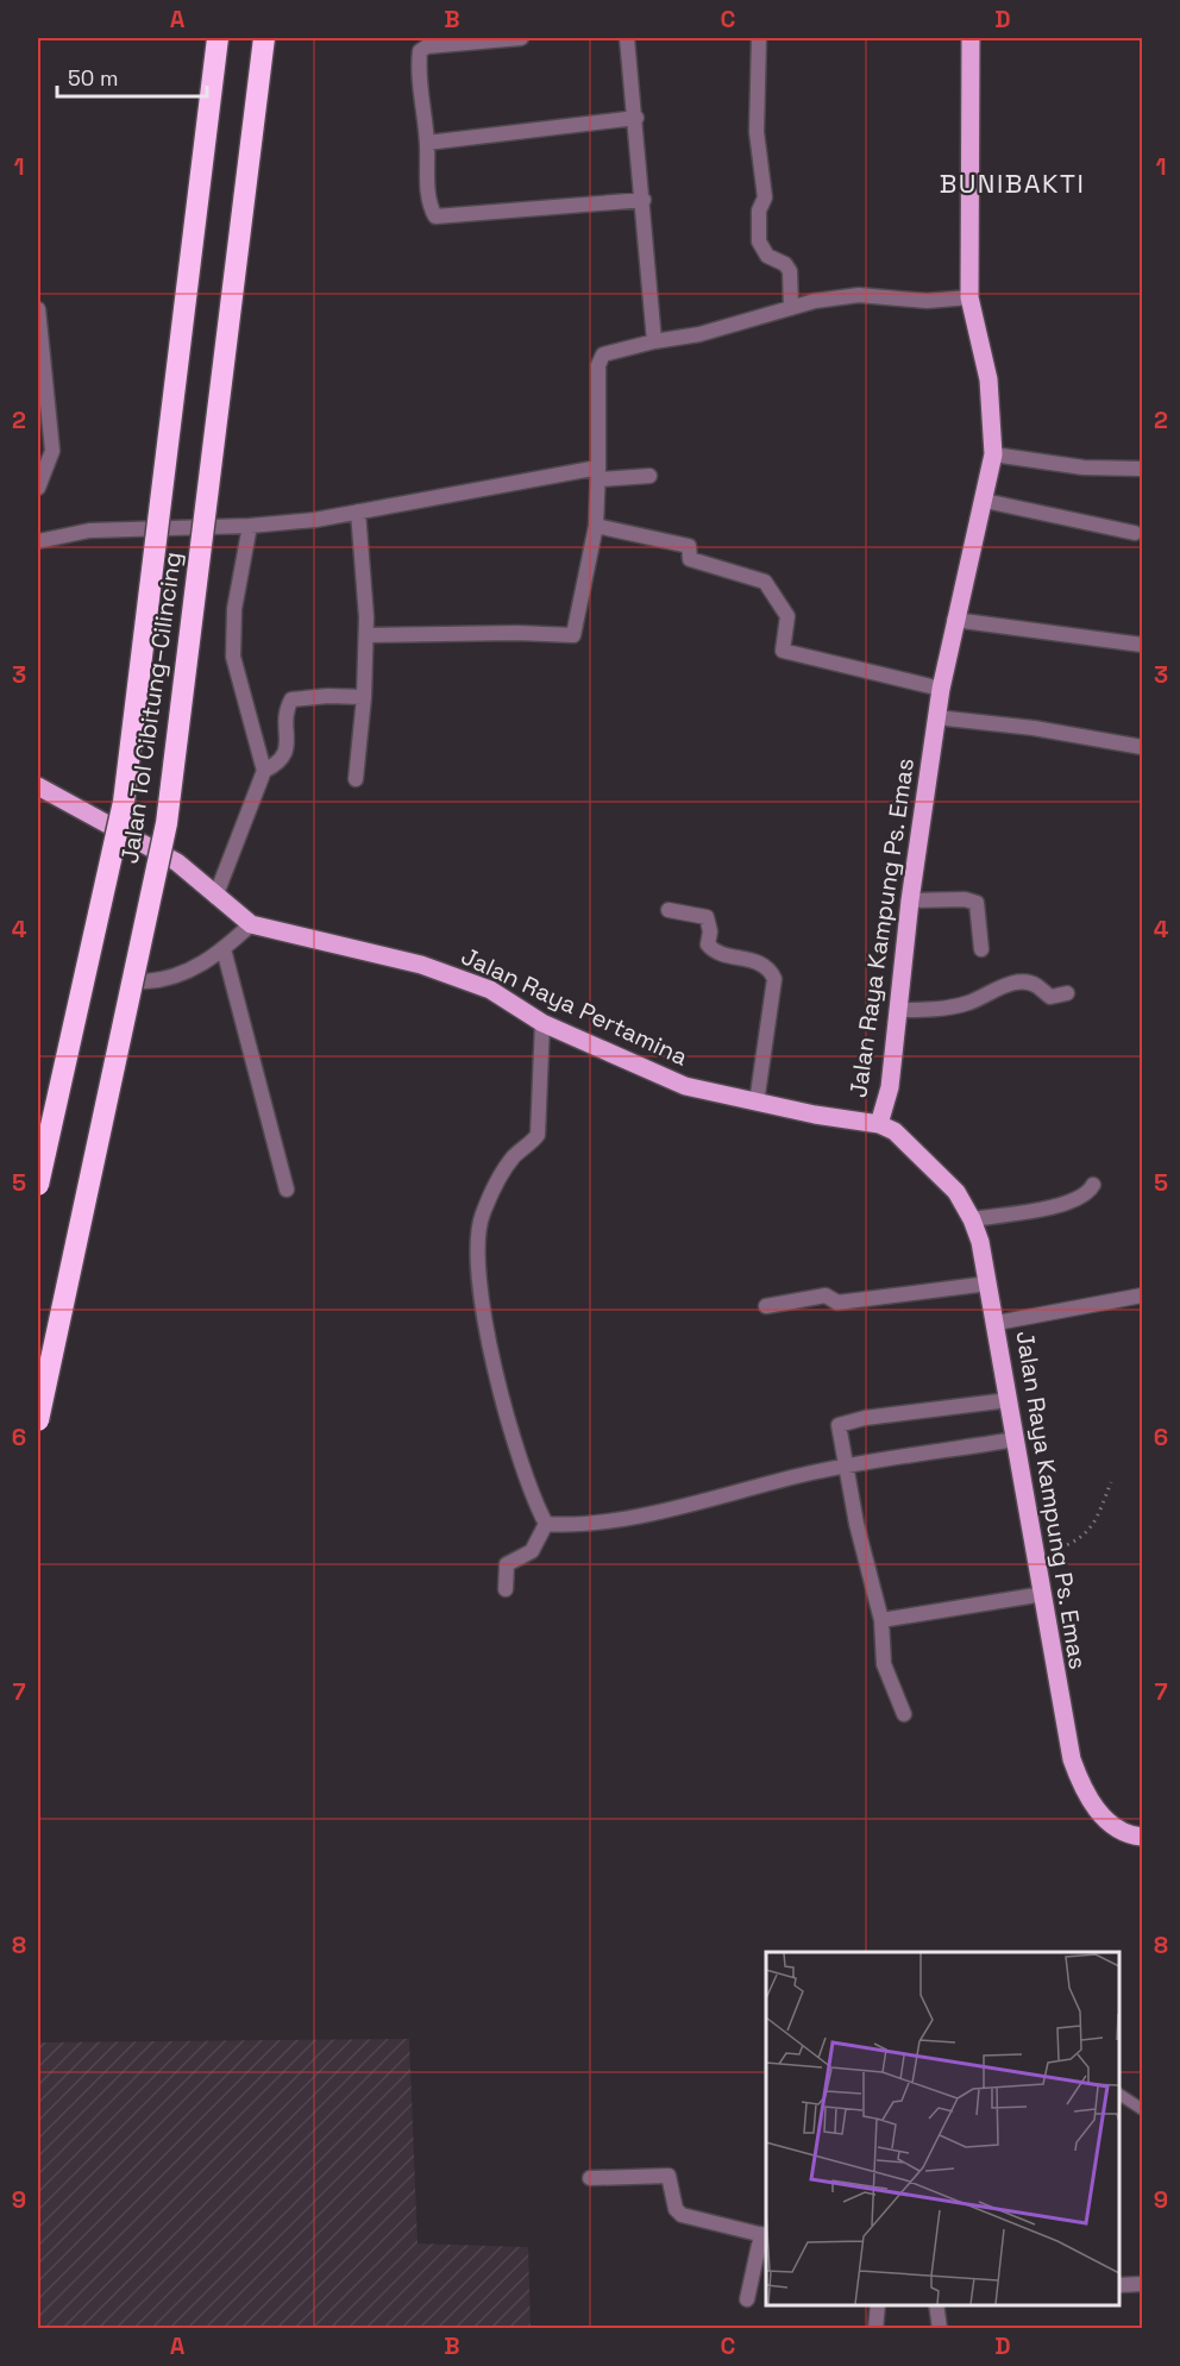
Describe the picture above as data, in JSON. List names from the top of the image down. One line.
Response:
{"streets":{"highway":["Jalan Tol Cibitung–Cilincing"],"main road":["Jalan Raya Kampung Ps. Emas","Jalan Raya Pertamina"]},"crossings":[["Jalan Raya Kampung Ps. Emas","Jalan Raya Pertamina"]],"districts":["BUNIBAKTI"],"scale_bar":"50 m","grid":{"columns":["A","B","C","D"],"rows":["1","2","3","4","5","6","7","8","9"]}}
